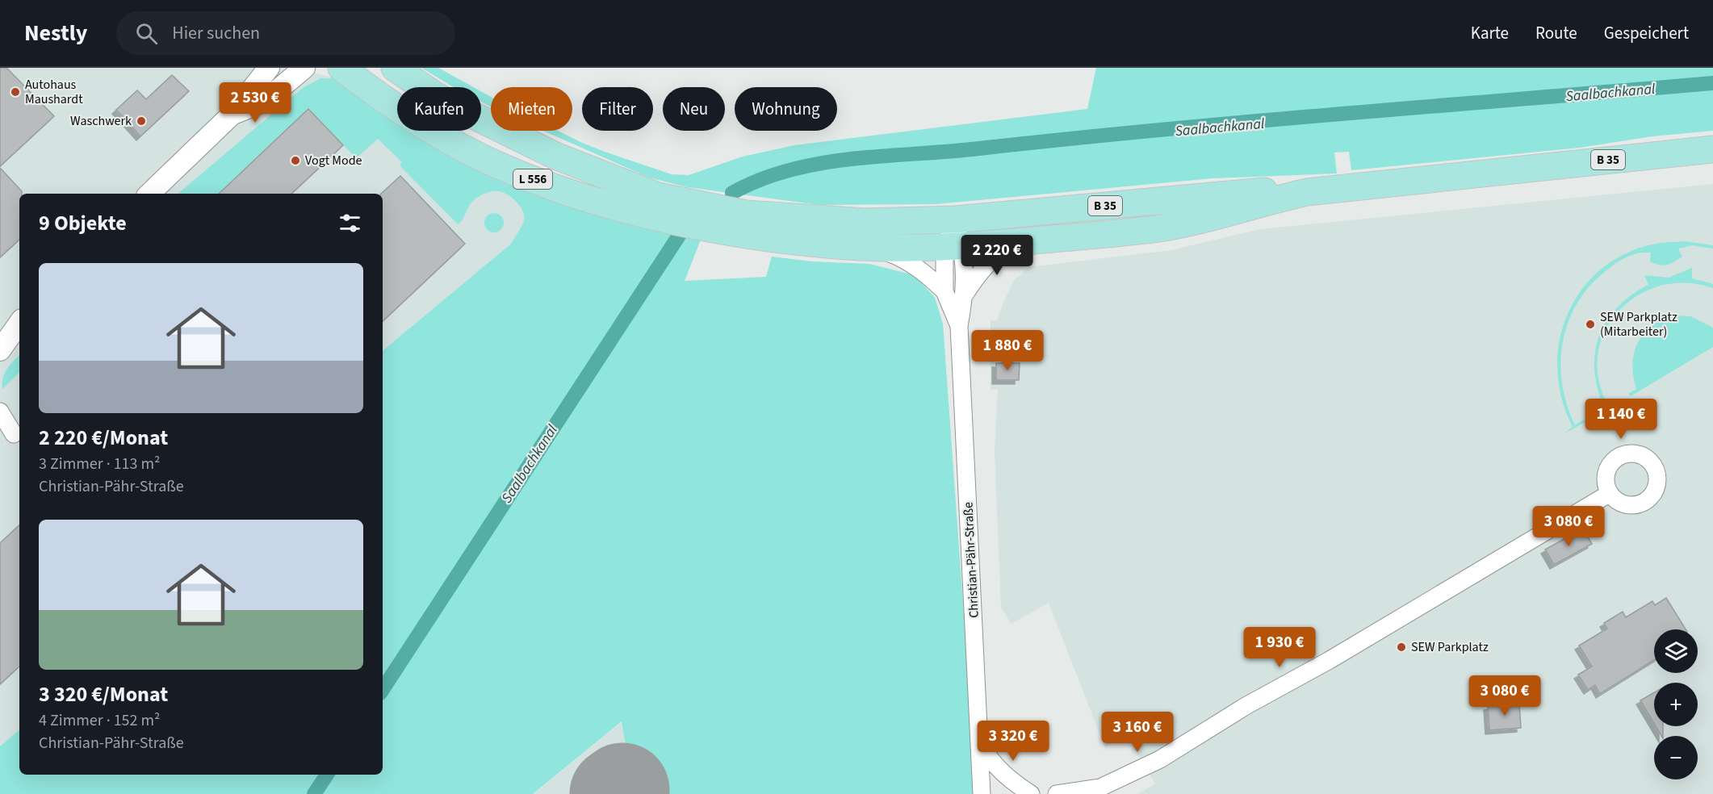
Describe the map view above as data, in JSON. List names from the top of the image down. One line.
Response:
{"streets":{"main road":["B 35","L 556"],"street":["Christian-Pähr-Straße"]},"crossings":[["B 35","L 556"],["B 35","Christian-Pähr-Straße"],["L 556","Christian-Pähr-Straße"]],"water":["Saalbachkanal"],"places":["Autohaus Maushardt","Waschwerk","Vogt Mode","SEW Parkplatz (Mitarbeiter)","SEW Parkplatz"],"page":{"header":"Nestly","search":"Hier suchen","nav":["Karte","Route","Gespeichert"],"price":["2 530 €","2 220 €","1 880 €","1 140 €","3 080 €","1 930 €","3 080 €","3 160 €","3 320 €"],"chip":["Kaufen","Mieten","Filter","Neu","Wohnung"],"heading":"9 Objekte","list":[{"name":"2 220 €/Monat","note":"3 Zimmer · 113 m² · Christian-Pähr-Straße"},{"name":"3 320 €/Monat","note":"4 Zimmer · 152 m² · Christian-Pähr-Straße"}],"map_buttons":["+","−"]}}
